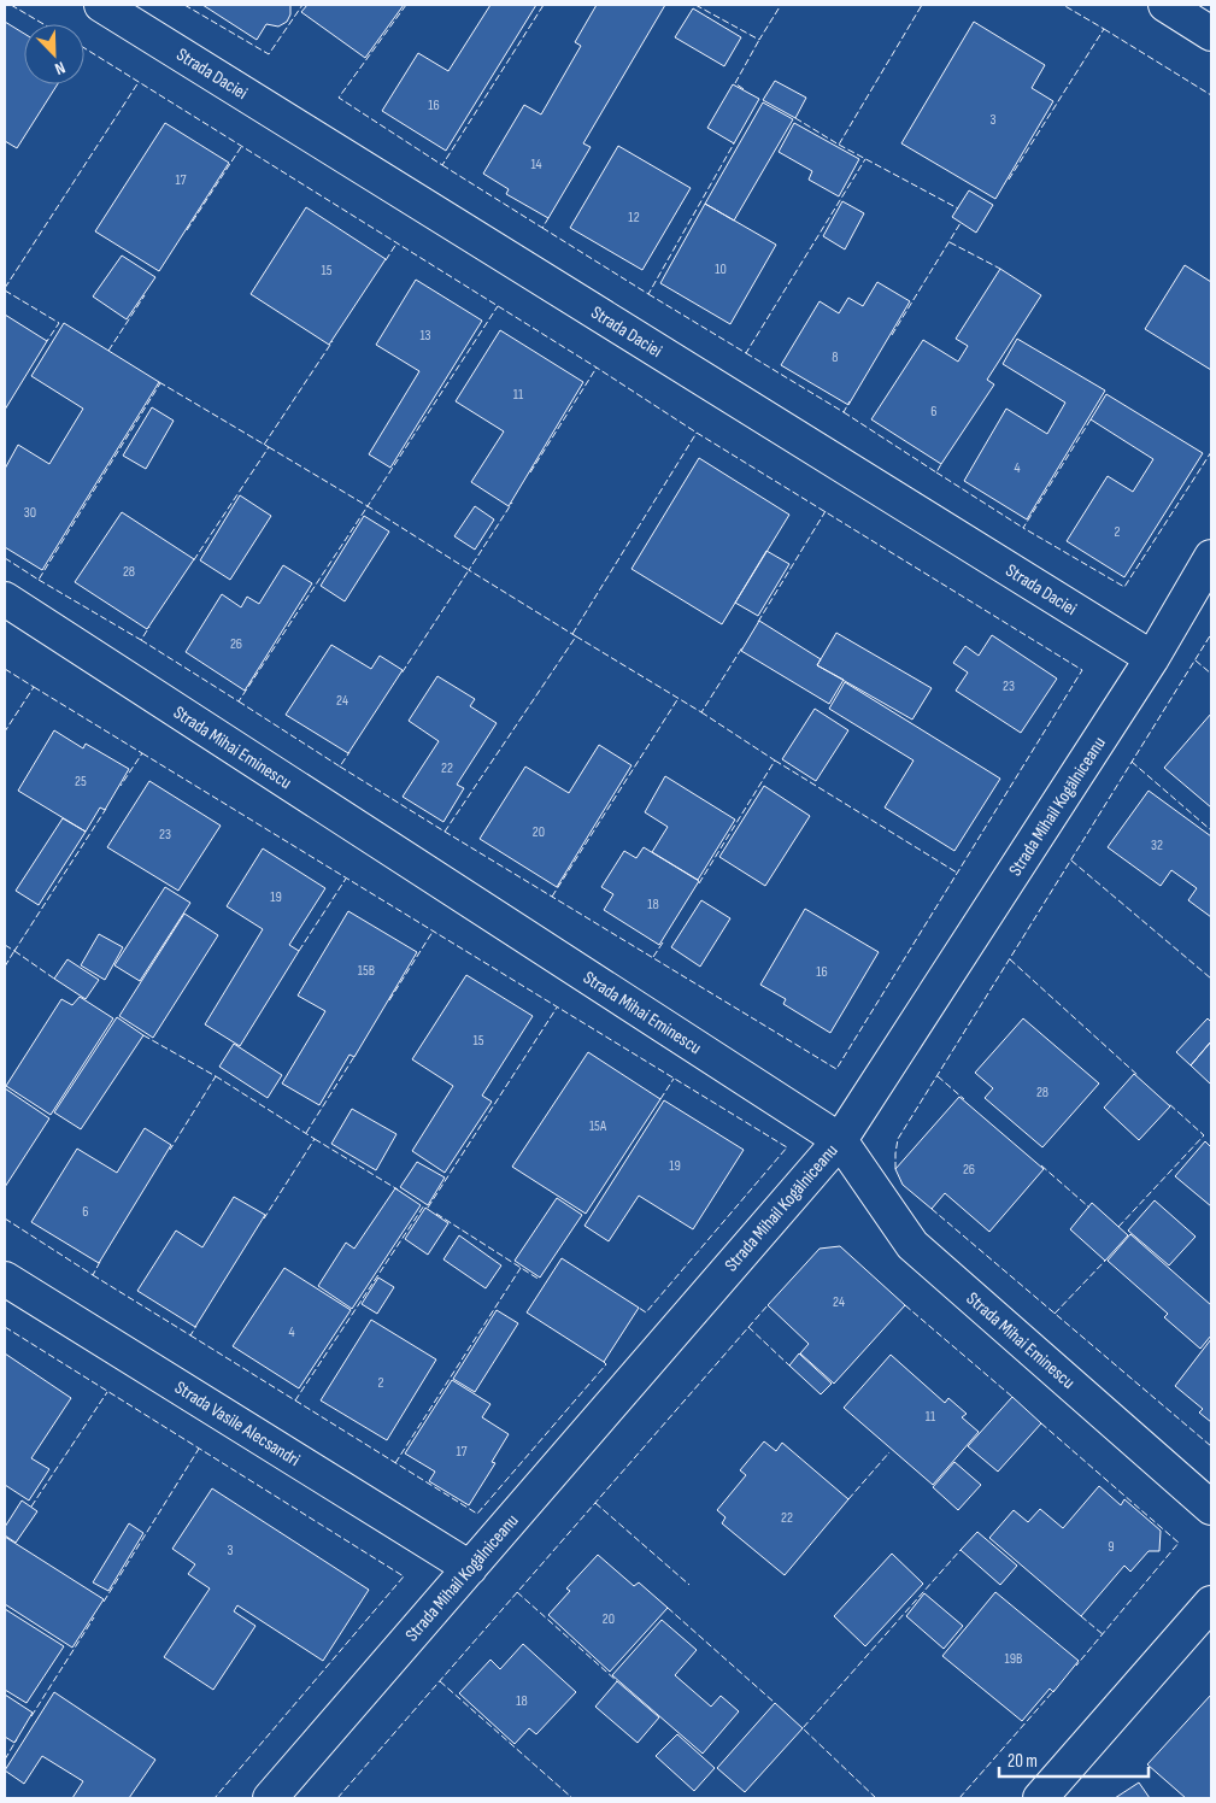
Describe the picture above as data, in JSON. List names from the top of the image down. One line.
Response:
{"streets":{"street":["Strada Daciei","Strada Mihai Eminescu","Strada Mihail Kogălniceanu","Strada Vasile Alecsandri"]},"crossings":[["Strada Daciei","Strada Mihail Kogălniceanu"],["Strada Mihai Eminescu","Strada Mihail Kogălniceanu"],["Strada Mihail Kogălniceanu","Strada Vasile Alecsandri"]],"house_numbers":["16","3","14","17","12","10","15","13","8","11","6","4","30","2","28","26","23","24","22","25","20","23","32","19","18","15B","16","15","28","15A","19","26","6","24","4","2","11","17","22","9","3","20","19B","18"],"scale_bar":"20 m","north":"bottom right"}
